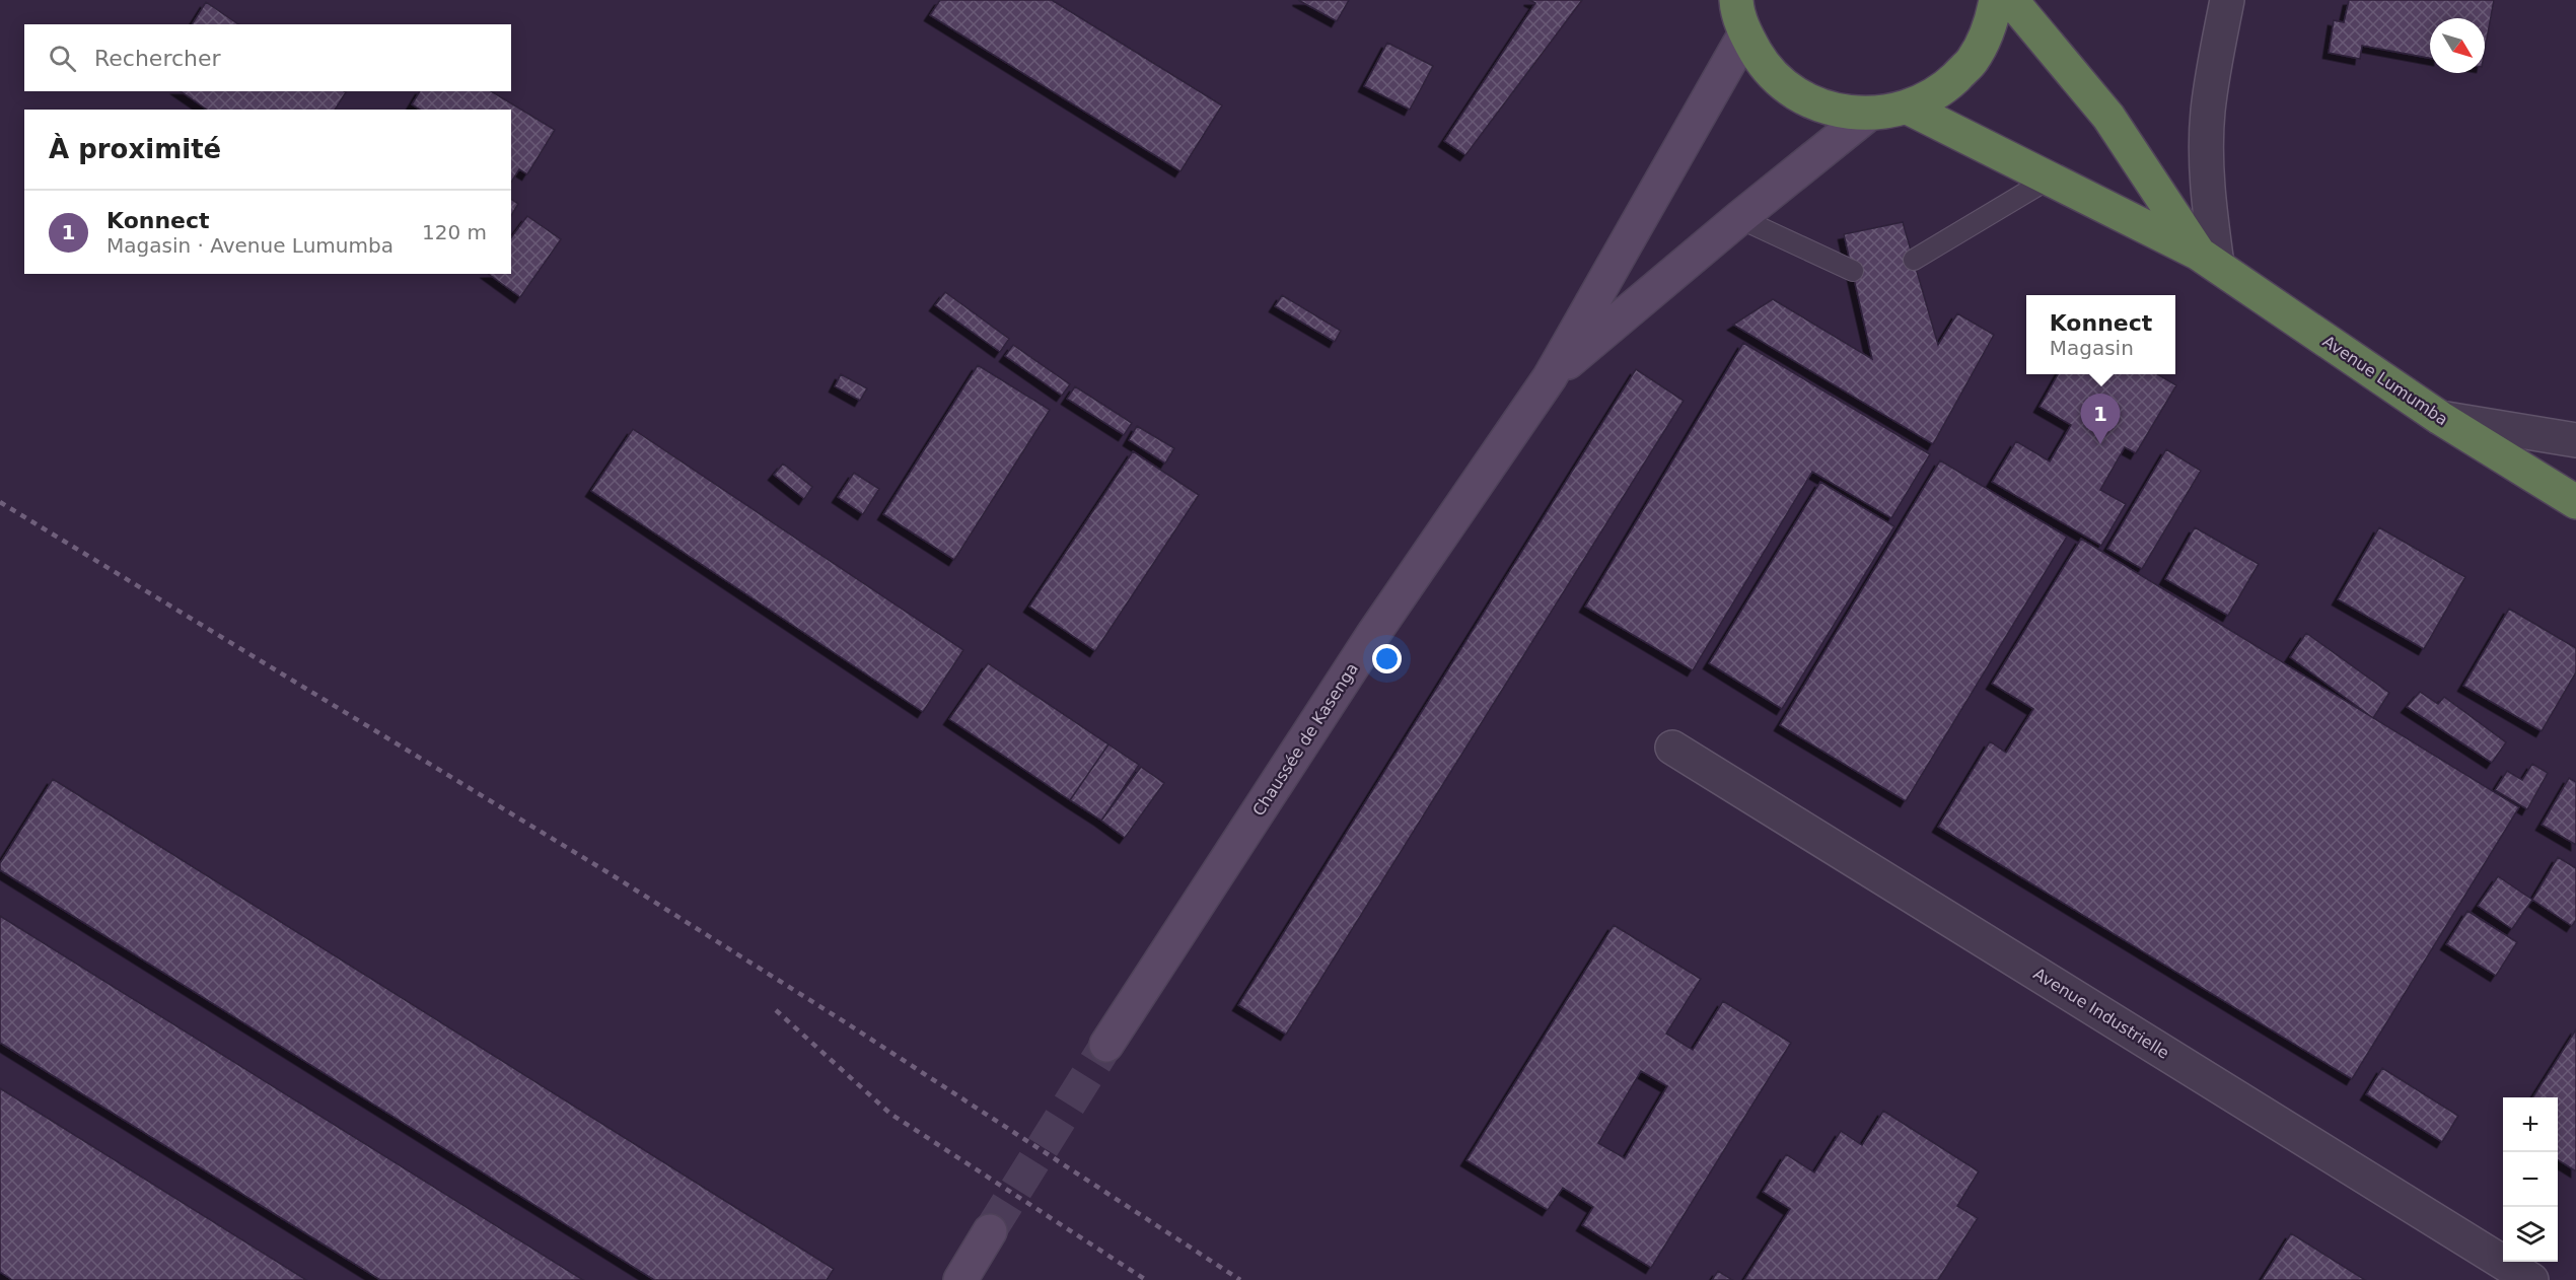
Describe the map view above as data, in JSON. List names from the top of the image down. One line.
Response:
{"streets":{"highway":["Avenue Lumumba"],"main road":["Chaussée de Kasenga"],"street":["Avenue Industrielle"]},"north":"bottom right","page":{"search":"Rechercher","heading":"À proximité","list":[{"mark":"1","name":"Konnect","note":"Magasin · Avenue Lumumba","value":"120 m"}],"popup":["Konnect","Magasin"],"pins":"1","map_buttons":["+","−"]}}
